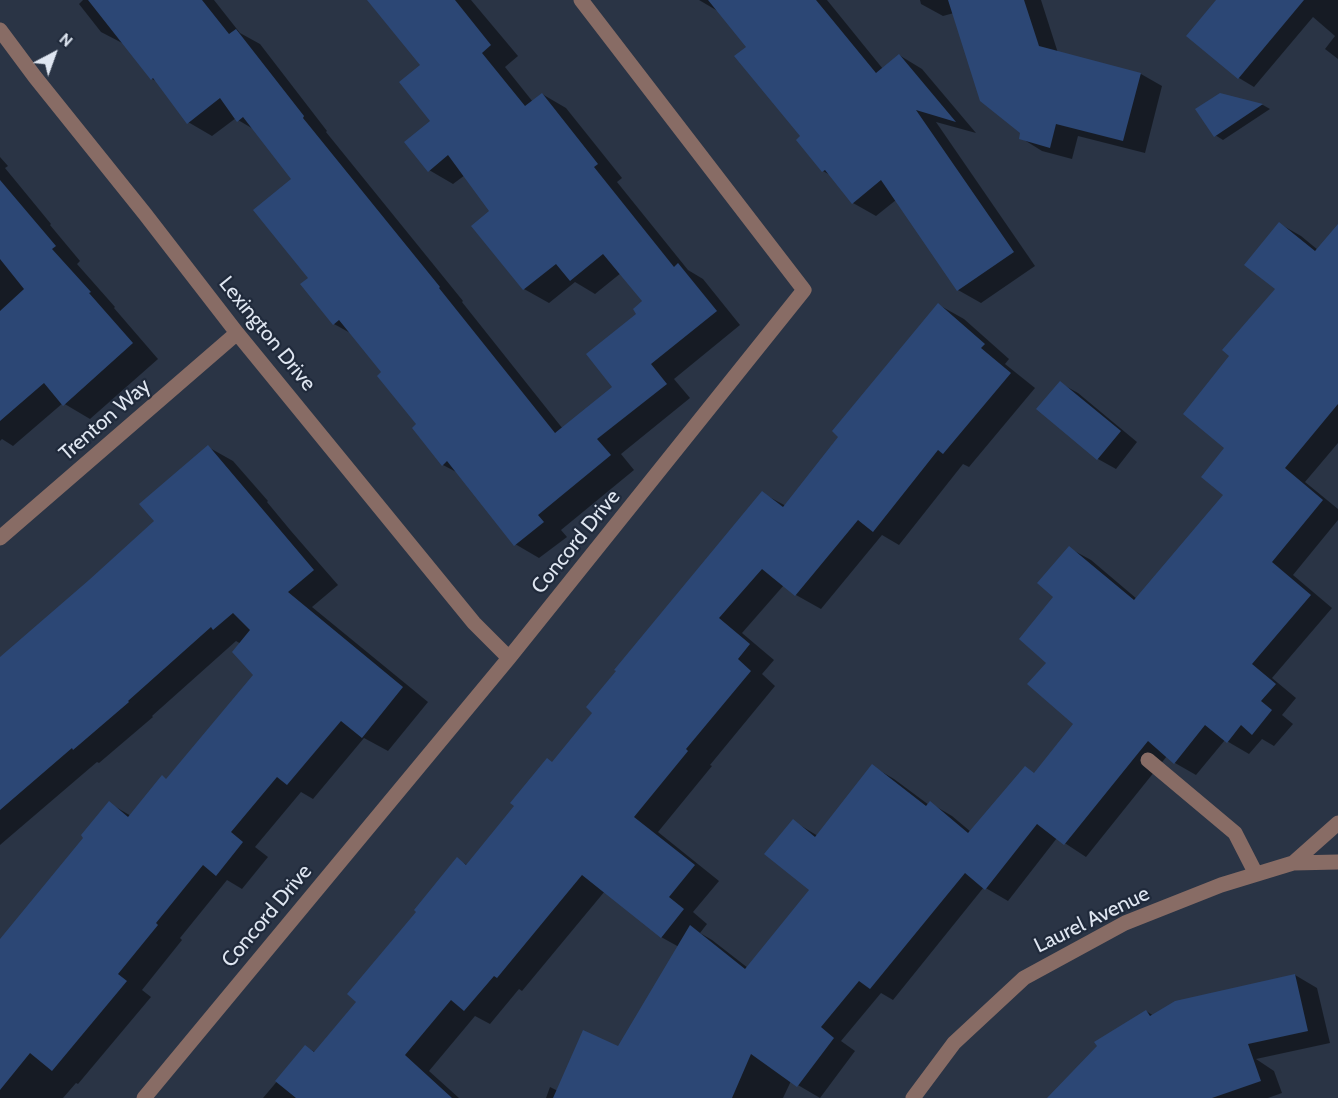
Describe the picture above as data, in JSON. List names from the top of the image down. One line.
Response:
{"streets":{"street":["Lexington Drive","Trenton Way","Concord Drive","Laurel Avenue"]},"crossings":[["Lexington Drive","Trenton Way"],["Lexington Drive","Concord Drive"]],"north":"top right"}
